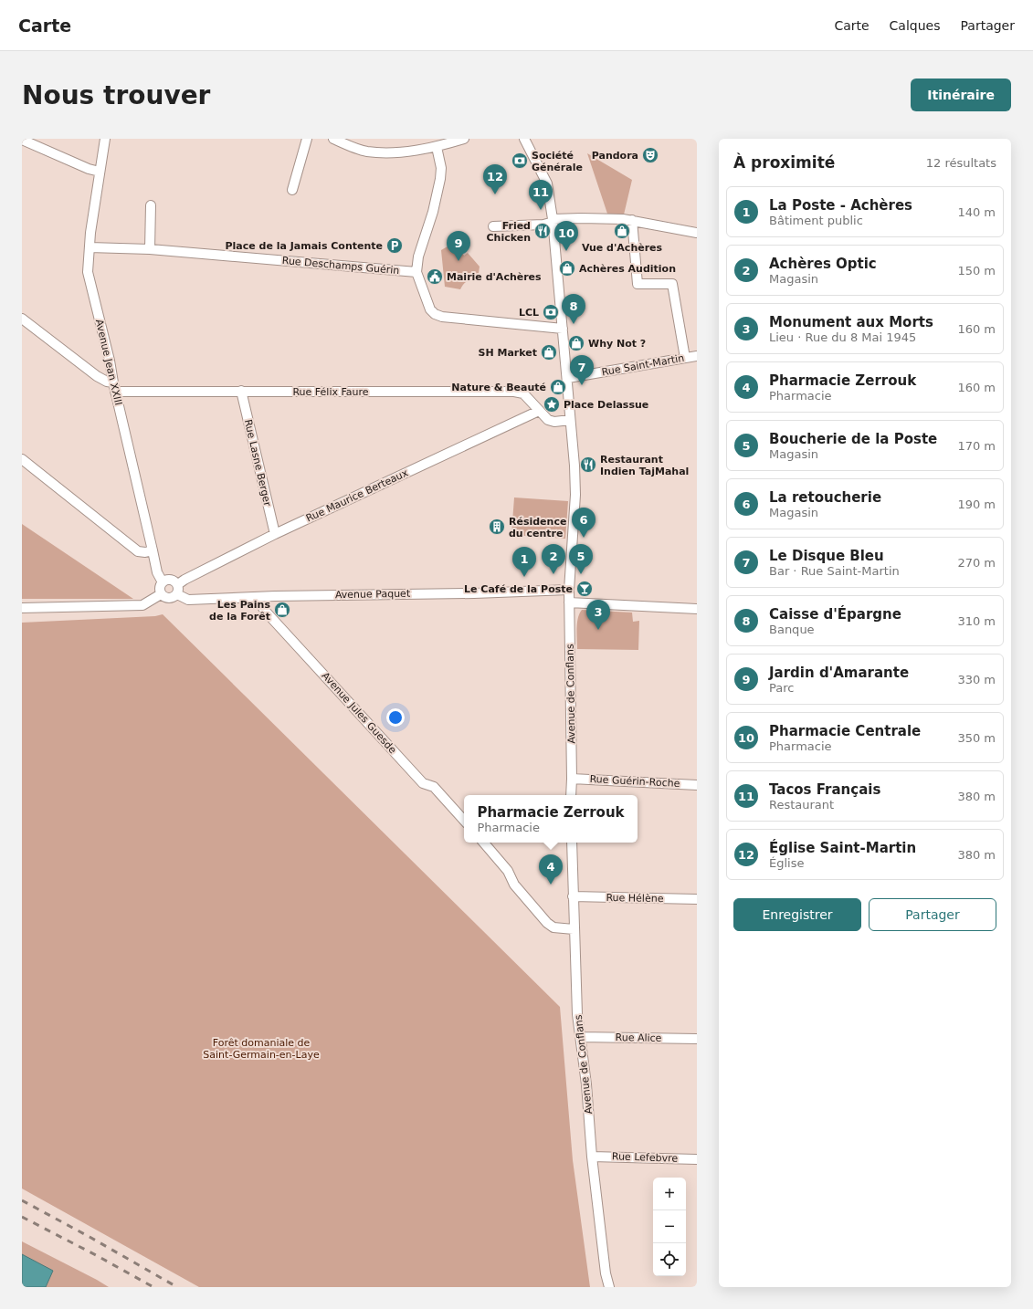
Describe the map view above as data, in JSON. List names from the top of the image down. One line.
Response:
{"streets":{"street":["Rue Deschamps Guérin","Avenue Jean XXIII","Rue Saint-Martin","Rue Félix Faure","Rue Lasne Berger","Rue Maurice Berteaux","Avenue Paquet","Avenue de Conflans","Avenue Jules Guesde","Rue Guérin-Roche","Rue Hélène","Rue Alice","Rue Lefebvre"]},"crossings":[["Rue Deschamps Guérin","Avenue Jean XXIII"],["Avenue Jean XXIII","Rue Félix Faure"],["Avenue Jean XXIII","Rue Maurice Berteaux"],["Avenue Jean XXIII","Avenue Paquet"],["Rue Saint-Martin","Avenue de Conflans"],["Rue Félix Faure","Rue Lasne Berger"],["Rue Félix Faure","Rue Maurice Berteaux"],["Rue Lasne Berger","Rue Maurice Berteaux"],["Rue Maurice Berteaux","Avenue Paquet"],["Avenue Paquet","Avenue de Conflans"],["Avenue Paquet","Avenue Jules Guesde"],["Avenue de Conflans","Rue Guérin-Roche"],["Avenue de Conflans","Rue Hélène"],["Avenue de Conflans","Rue Alice"],["Avenue de Conflans","Rue Lefebvre"]],"parks":["Forêt domaniale de Saint-Germain-en-Laye"],"places":{"theatre":["Pandora"],"bank":["Société Générale","LCL"],"restaurant":["Fried Chicken","Restaurant Indien TajMahal"],"shop":["Vue d'Achères","Achères Audition","Why Not ?","SH Market","Nature & Beauté","Les Pains de la Forêt"],"parking":["Place de la Jamais Contente"],"public building":["Mairie d'Achères"],"place":["Place Delassue"],"building":["Résidence du centre"],"bar":["Le Café de la Poste"]},"page":{"header":"Carte","nav":["Carte","Calques","Partager"],"buttons":["Itinéraire",["Enregistrer","Partager"]],"title":"Nous trouver","heading":["À proximité","12 résultats"],"pins":["12","11","10","9","8","7","6","2","5","1","3","4"],"list":[{"mark":"1","name":"La Poste - Achères","note":"Bâtiment public","value":"140 m"},{"mark":"2","name":"Achères Optic","note":"Magasin","value":"150 m"},{"mark":"3","name":"Monument aux Morts","note":"Lieu · Rue du 8 Mai 1945","value":"160 m"},{"mark":"4","name":"Pharmacie Zerrouk","note":"Pharmacie","value":"160 m"},{"mark":"5","name":"Boucherie de la Poste","note":"Magasin","value":"170 m"},{"mark":"6","name":"La retoucherie","note":"Magasin","value":"190 m"},{"mark":"7","name":"Le Disque Bleu","note":"Bar · Rue Saint-Martin","value":"270 m"},{"mark":"8","name":"Caisse d'Épargne","note":"Banque","value":"310 m"},{"mark":"9","name":"Jardin d'Amarante","note":"Parc","value":"330 m"},{"mark":"10","name":"Pharmacie Centrale","note":"Pharmacie","value":"350 m"},{"mark":"11","name":"Tacos Français","note":"Restaurant","value":"380 m"},{"mark":"12","name":"Église Saint-Martin","note":"Église","value":"380 m"}],"popup":["Pharmacie Zerrouk","Pharmacie"],"map_buttons":["+","−"]}}
